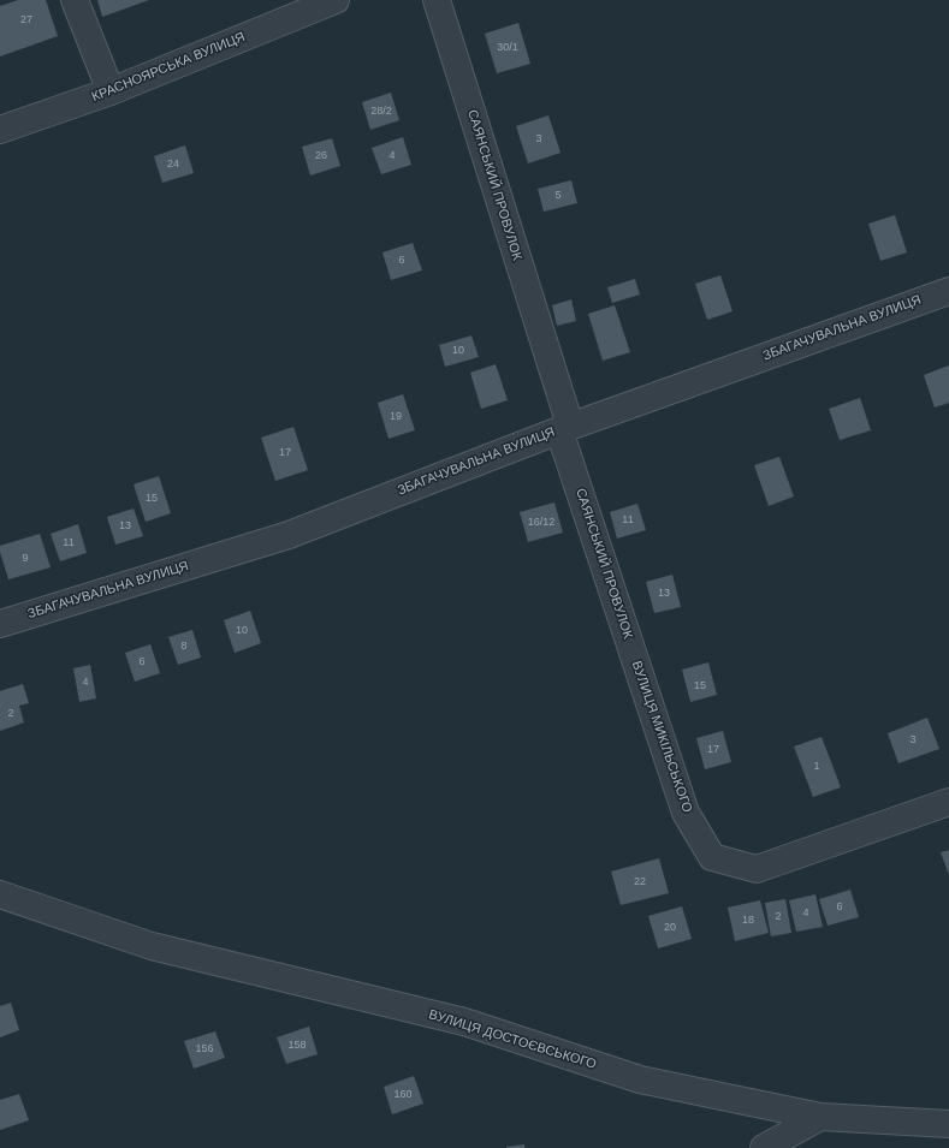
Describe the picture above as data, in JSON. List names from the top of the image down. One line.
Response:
{"streets":{"street":["КРАСНОЯРСЬКА ВУЛИЦЯ","САЯНСЬКИЙ ПРОВУЛОК","ЗБАГАЧУВАЛЬНА ВУЛИЦЯ","ВУЛИЦЯ МИКІЛЬСЬКОГО","ВУЛИЦЯ ДОСТОЄВСЬКОГО"]},"crossings":[["САЯНСЬКИЙ ПРОВУЛОК","ЗБАГАЧУВАЛЬНА ВУЛИЦЯ"],["САЯНСЬКИЙ ПРОВУЛОК","ВУЛИЦЯ МИКІЛЬСЬКОГО"],["ЗБАГАЧУВАЛЬНА ВУЛИЦЯ","ВУЛИЦЯ МИКІЛЬСЬКОГО"]],"house_numbers":["27","30/1","28/2","3","26","4","24","5","6","10","19","17","15","11","16/12","13","11","9","13","10","8","6","4","15","2","3","17","1","22","6","4","2","18","20","158","156","160"]}
